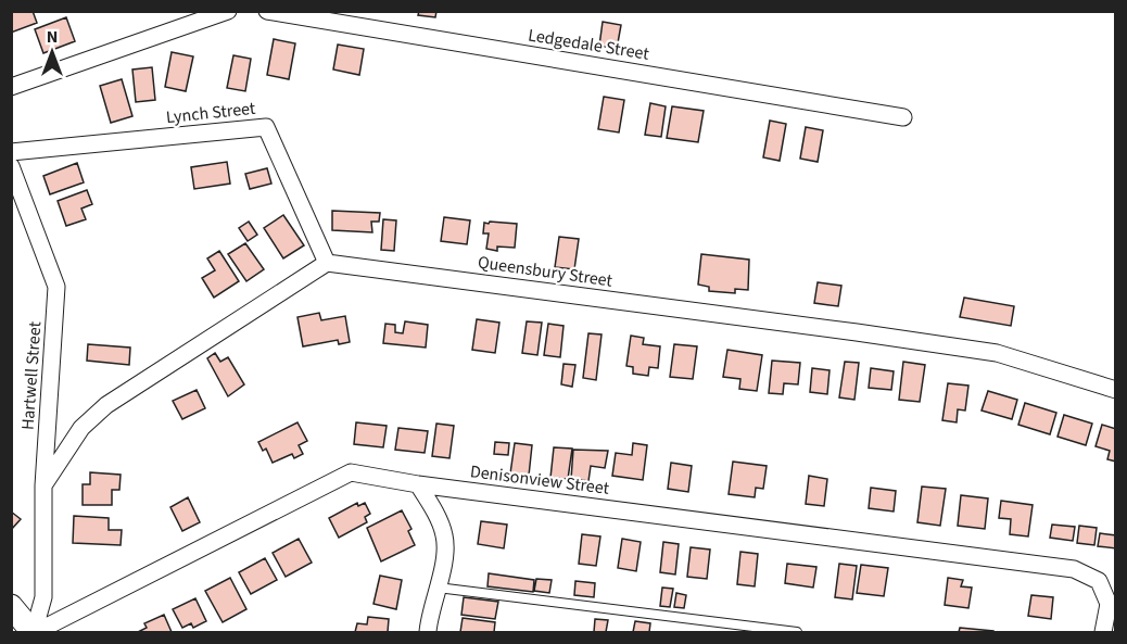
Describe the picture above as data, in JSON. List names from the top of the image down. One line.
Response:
{"streets":{"street":["Ledgedale Street","Lynch Street","Queensbury Street","Hartwell Street","Denisonview Street"]},"crossings":[["Lynch Street","Queensbury Street"],["Hartwell Street","Denisonview Street"]],"north":"top"}
